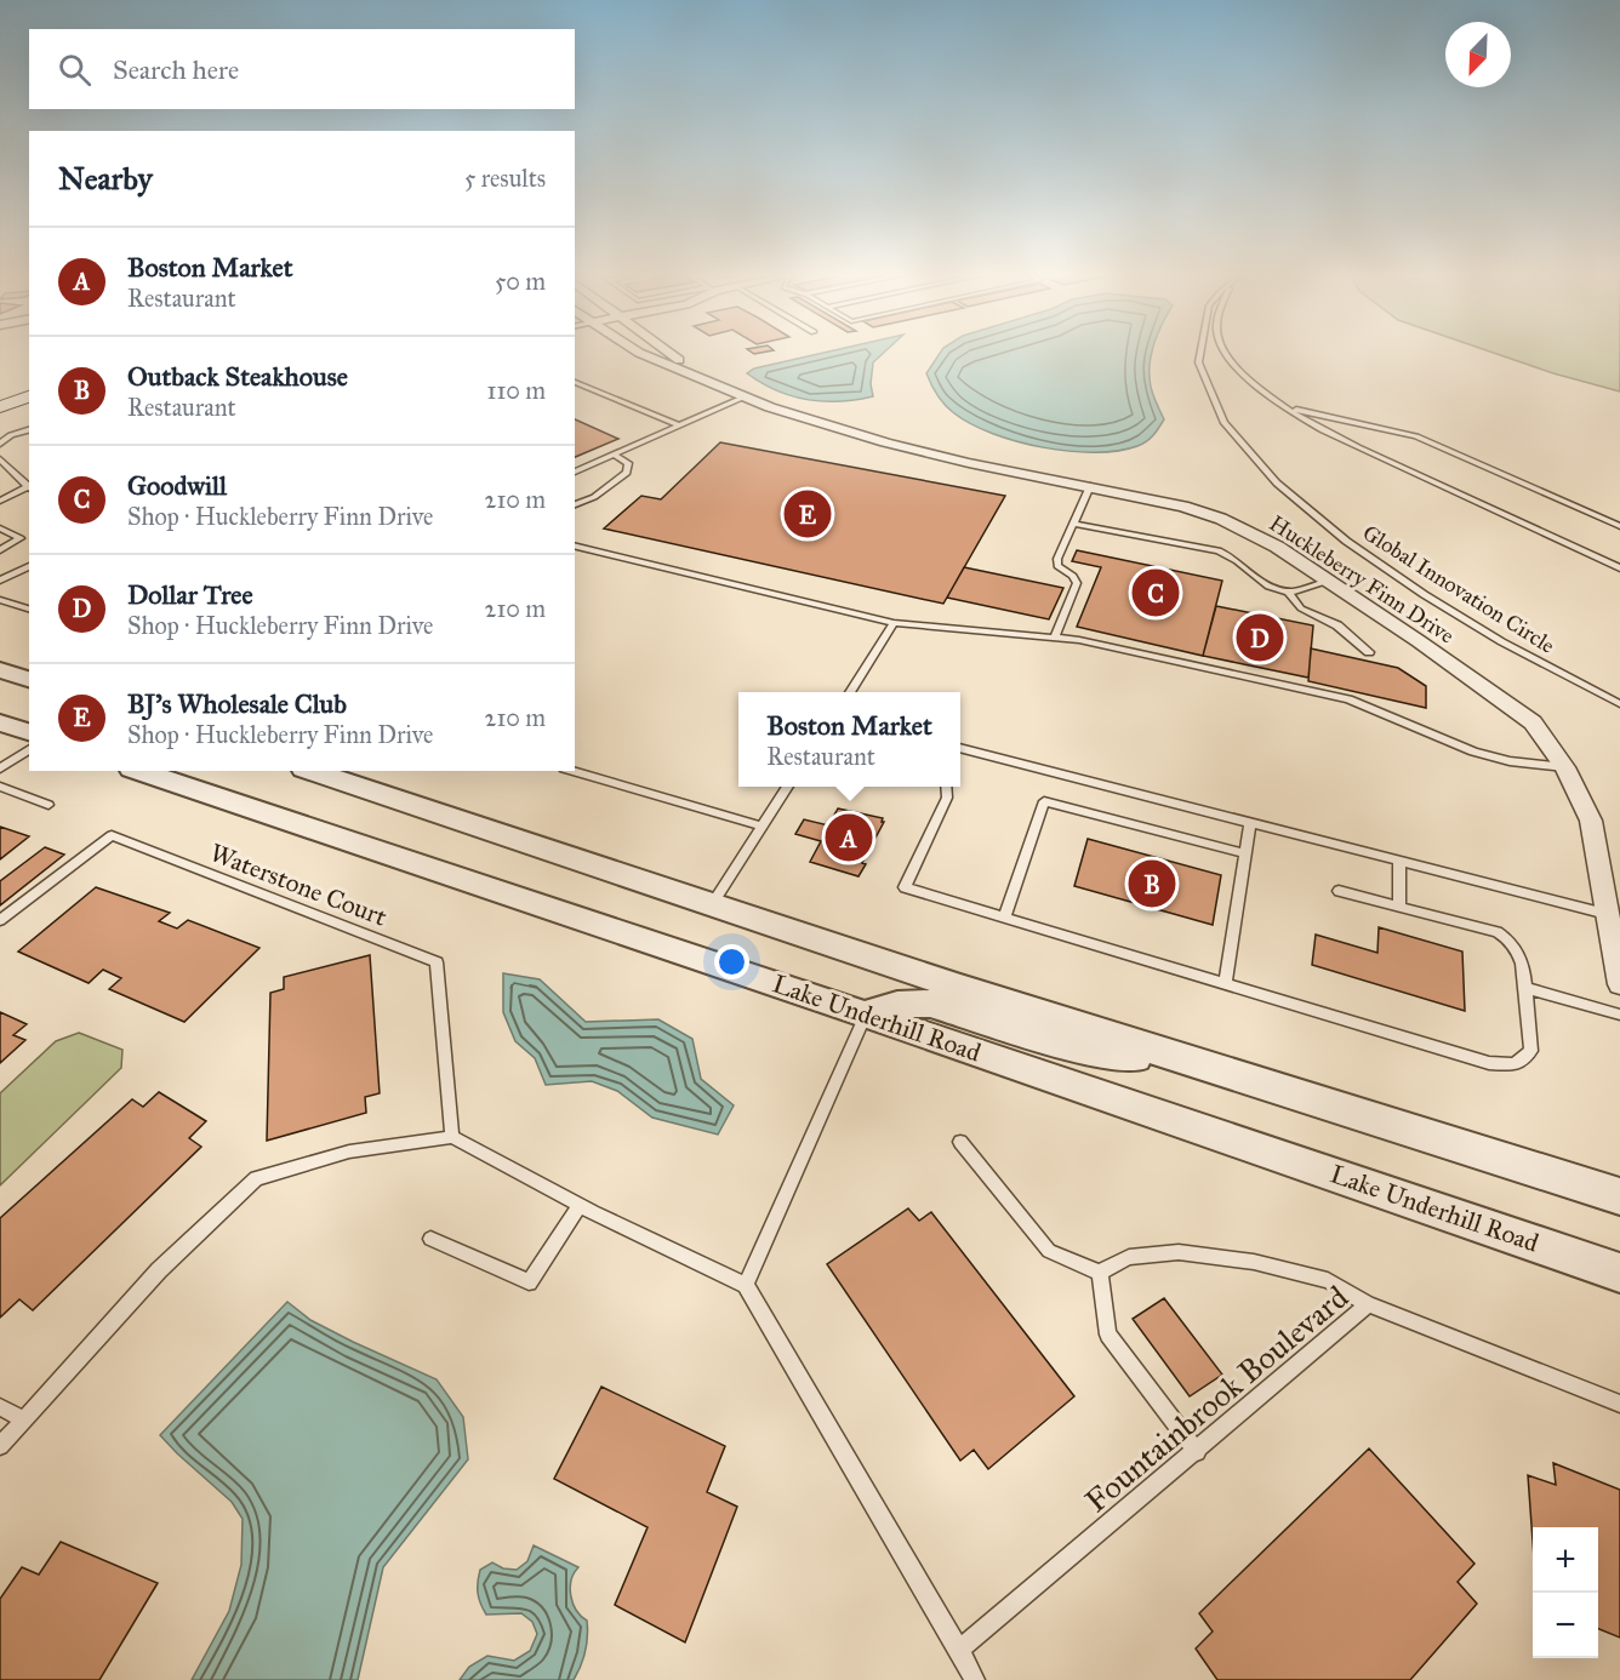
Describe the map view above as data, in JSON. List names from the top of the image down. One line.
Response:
{"streets":{"street":["Huckleberry Finn Drive","Lake Underhill Road"],"lane":["Global Innovation Circle","Waterstone Court","Fountainbrook Boulevard"]},"north":"bottom left","page":{"search":"Search here","heading":["Nearby","5 results"],"list":[{"mark":"A","name":"Boston Market","note":"Restaurant","value":"50 m"},{"mark":"B","name":"Outback Steakhouse","note":"Restaurant","value":"110 m"},{"mark":"C","name":"Goodwill","note":"Shop · Huckleberry Finn Drive","value":"210 m"},{"mark":"D","name":"Dollar Tree","note":"Shop · Huckleberry Finn Drive","value":"210 m"},{"mark":"E","name":"BJ's Wholesale Club","note":"Shop · Huckleberry Finn Drive","value":"210 m"}],"pins":["E","C","D","A","B"],"popup":["Boston Market","Restaurant"],"map_buttons":["+","−"]}}
